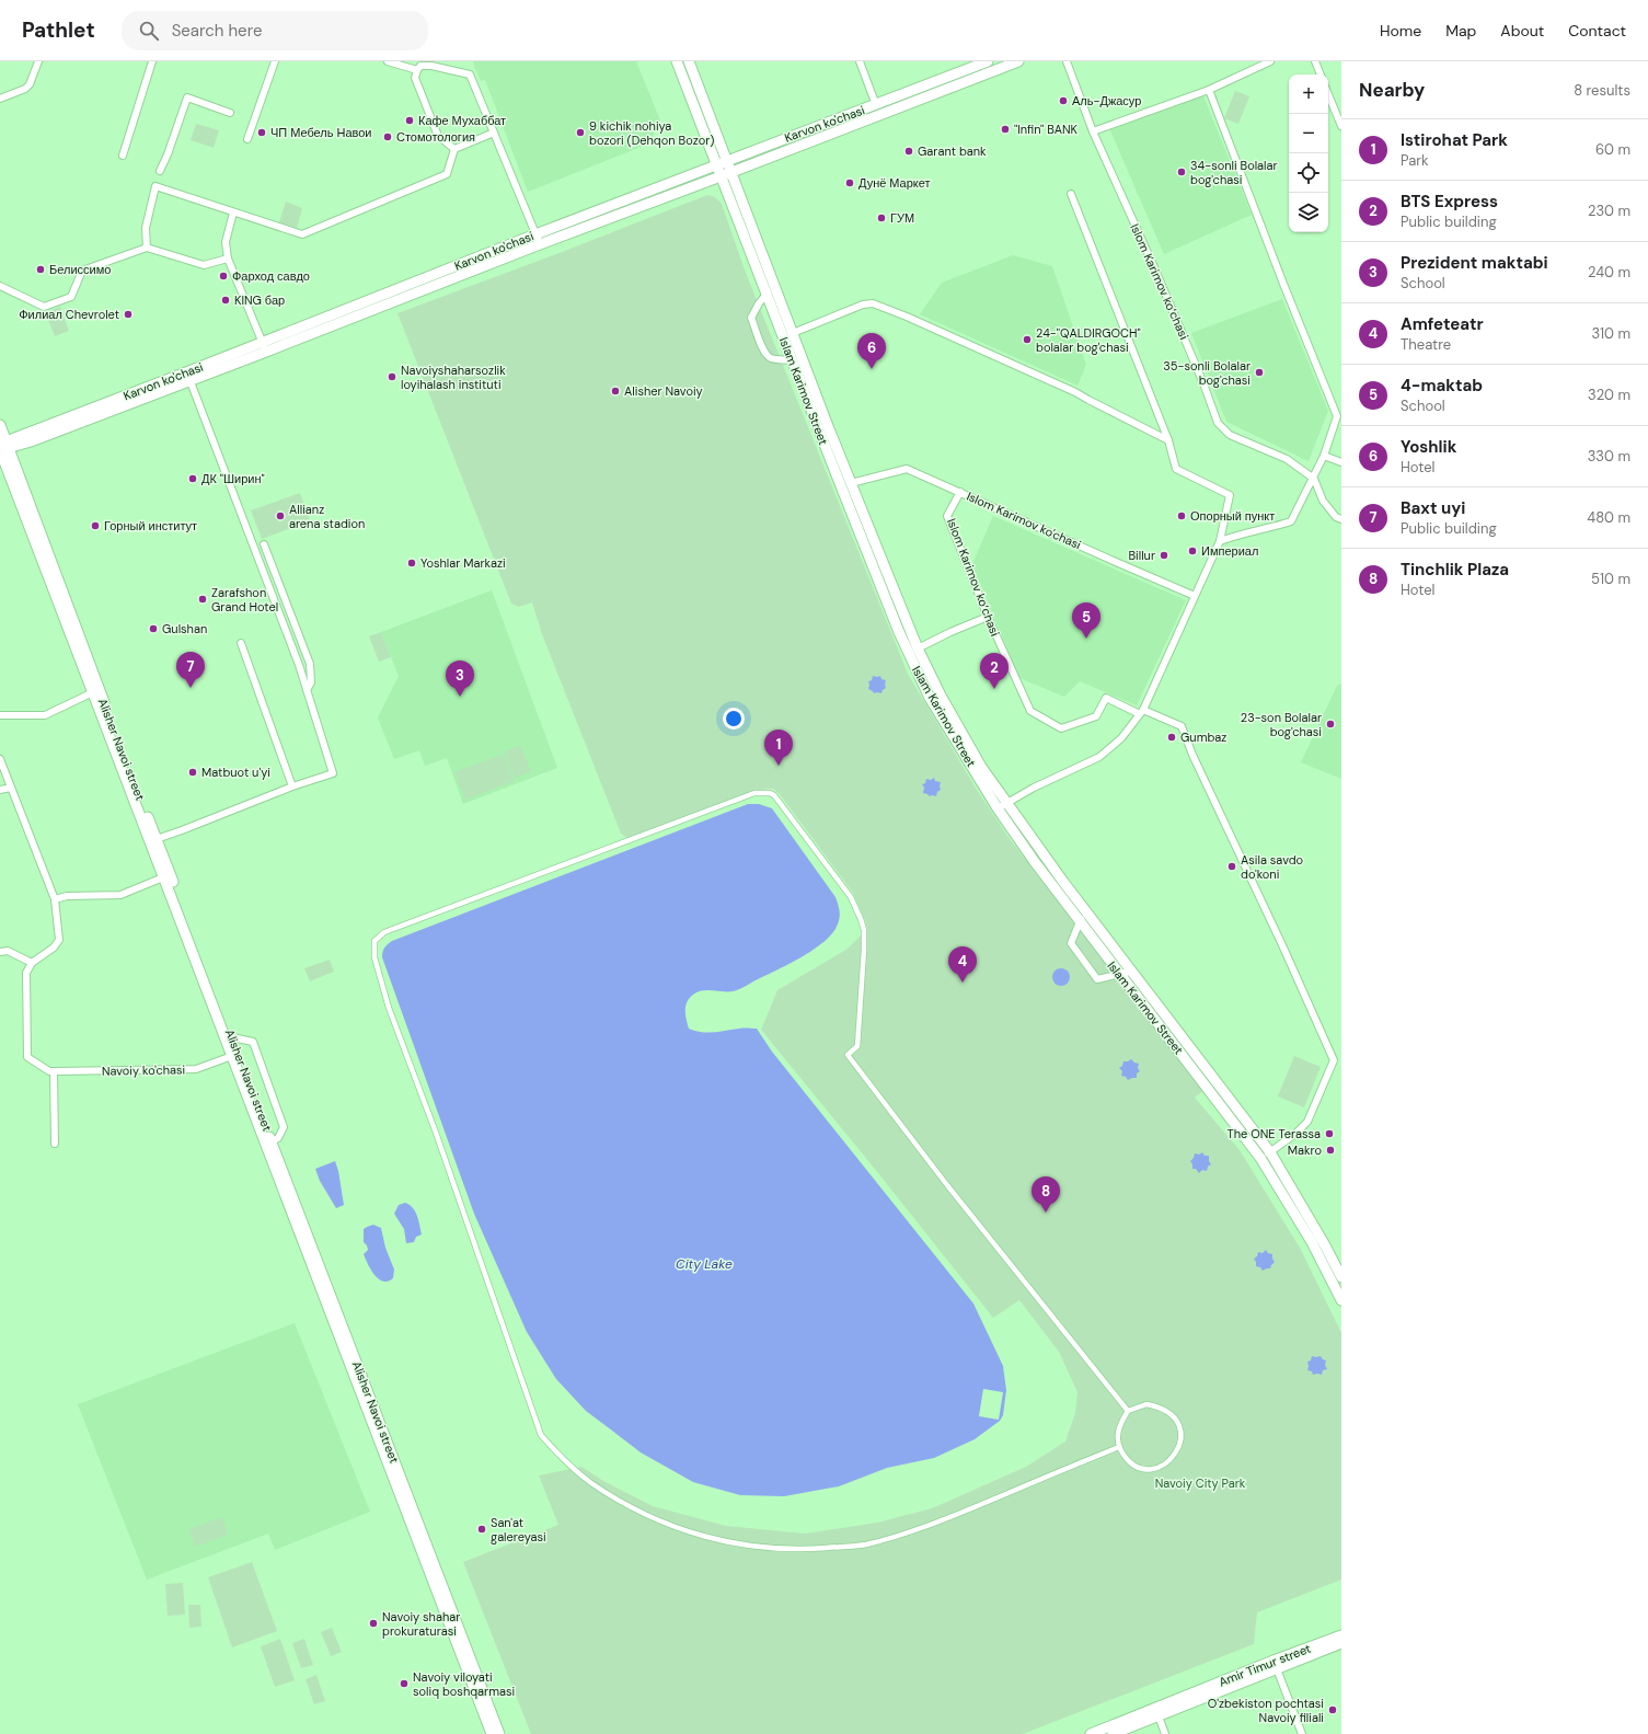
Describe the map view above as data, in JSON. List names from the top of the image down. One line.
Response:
{"streets":{"main road":["Karvon ko'chasi","Islam Karimov Street","Alisher Navoi street","Amir Timur street"],"street":["Islom Karimov ko‘chasi","Islom Karimov ko'chasi","Navoiy ko'chasi"]},"crossings":[["Karvon ko'chasi","Islam Karimov Street"],["Karvon ko'chasi","Alisher Navoi street"],["Islom Karimov ko‘chasi","Islom Karimov ko'chasi"],["Islam Karimov Street","Islom Karimov ko'chasi"],["Alisher Navoi street","Navoiy ko'chasi"]],"water":["City Lake"],"parks":["Navoiy City Park"],"places":["Аль-Джасур","Кафе Мухаббат","\"Infin\" BANK","ЧП Мебель Навои","9 kichik nohiya bozori (Dehqon Bozor)","Стомотология","Garant bank","34-sonli Bolalar bog'chasi","Дунё Маркет","ГУМ","Белиссимо","Фарход савдо","KING бар","Филиал Chevrolet","24-\"QALDIRGOCH\" bolalar bog'chasi","35-sonli Bolalar bog'chasi","Navoiyshaharsozlik loyihalash instituti","Alisher Navoiy","ДК \"Ширин\"","Allianz arena stadion","Опорный пункт","Горный институт","Империал","Billur","Yoshlar Markazi","Zarafshon Grand Hotel","Gulshan","23-son Bolalar bog'chasi","Gumbaz","Matbuot u'yi","Asila savdo do'koni","The ONE Terassa","Makro","San'at galereyasi","Navoiy shahar prokuraturasi","Navoiy viloyati soliq boshqarmasi","O'zbekiston pochtasi Navoiy filiali"],"page":{"header":"Pathlet","search":"Search here","nav":["Home","Map","About","Contact"],"heading":["Nearby","8 results"],"map_buttons":["+","−"],"list":[{"mark":"1","name":"Istirohat Park","note":"Park","value":"60 m"},{"mark":"2","name":"BTS Express","note":"Public building","value":"230 m"},{"mark":"3","name":"Prezident maktabi","note":"School","value":"240 m"},{"mark":"4","name":"Amfeteatr","note":"Theatre","value":"310 m"},{"mark":"5","name":"4-maktab","note":"School","value":"320 m"},{"mark":"6","name":"Yoshlik","note":"Hotel","value":"330 m"},{"mark":"7","name":"Baxt uyi","note":"Public building","value":"480 m"},{"mark":"8","name":"Tinchlik Plaza","note":"Hotel","value":"510 m"}],"pins":["6","5","7","2","3","1","4","8"]}}
